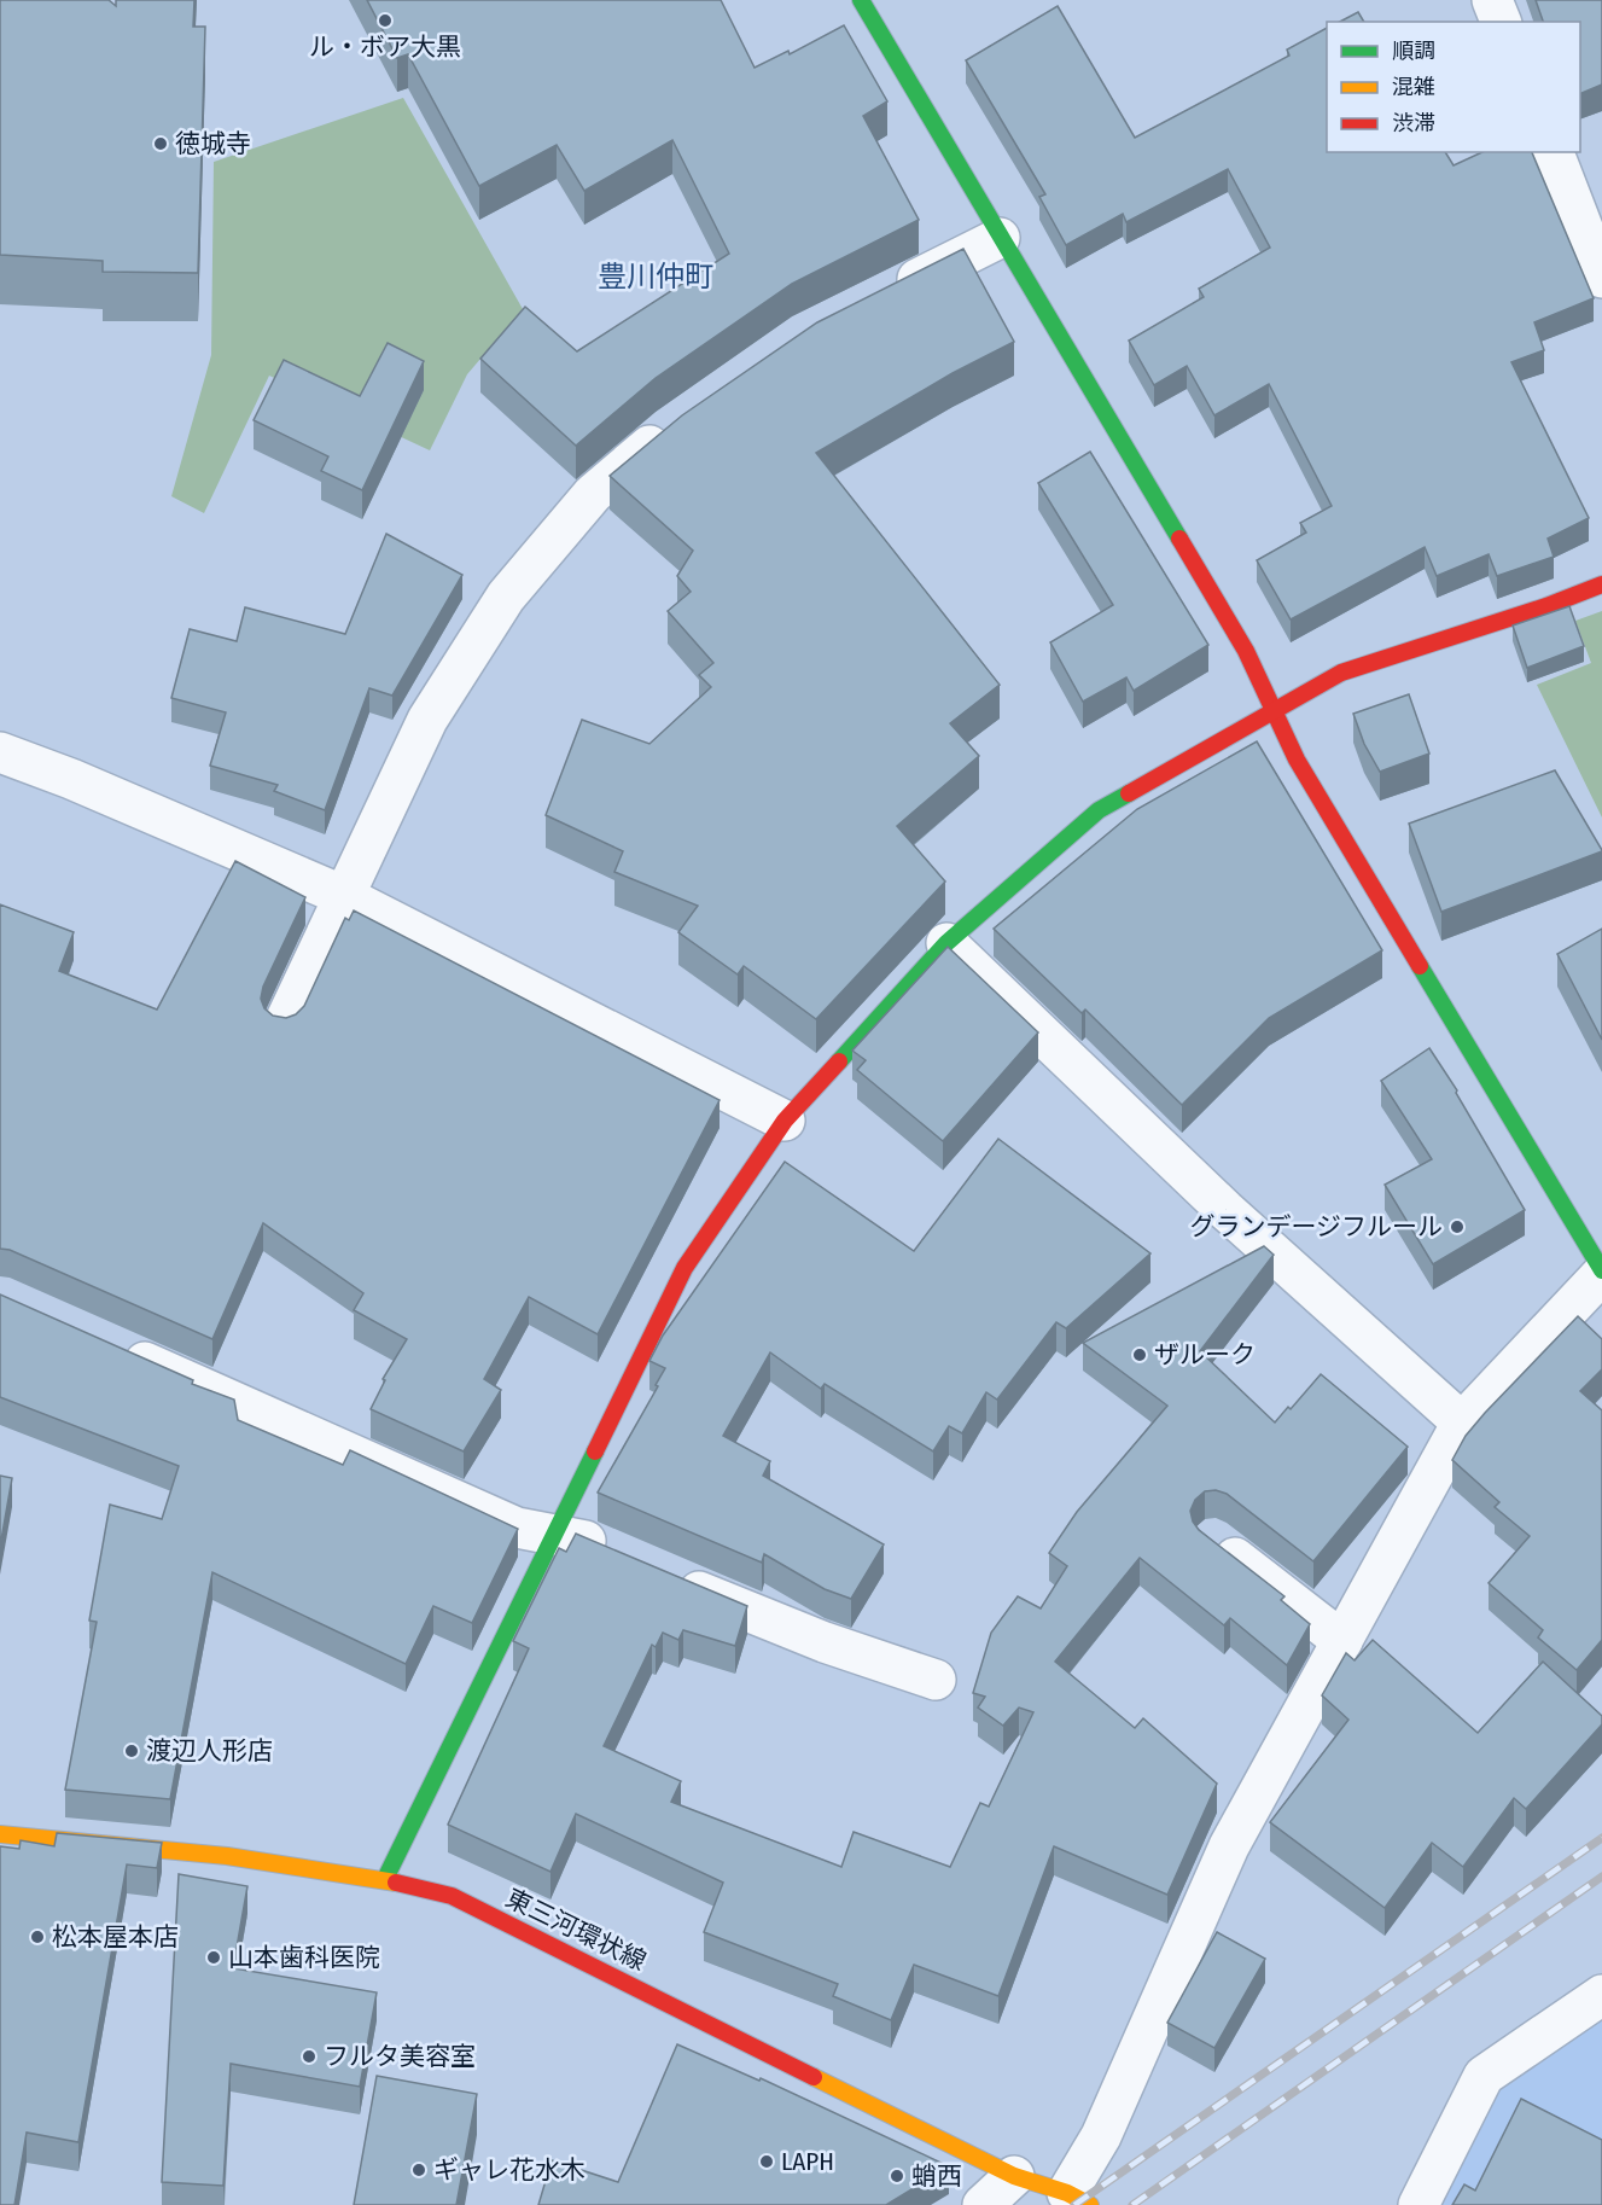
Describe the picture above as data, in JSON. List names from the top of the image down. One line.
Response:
{"streets":{"street":["東三河環状線"]},"districts":["豊川仲町"],"places":["ル・ボア大黒","徳城寺","グランデージフルール","ザルーク","渡辺人形店","松本屋本店","山本歯科医院","フルタ美容室","LAPH","ギャレ花水木","蛸西"],"legend":["順調","混雑","渋滞"]}
